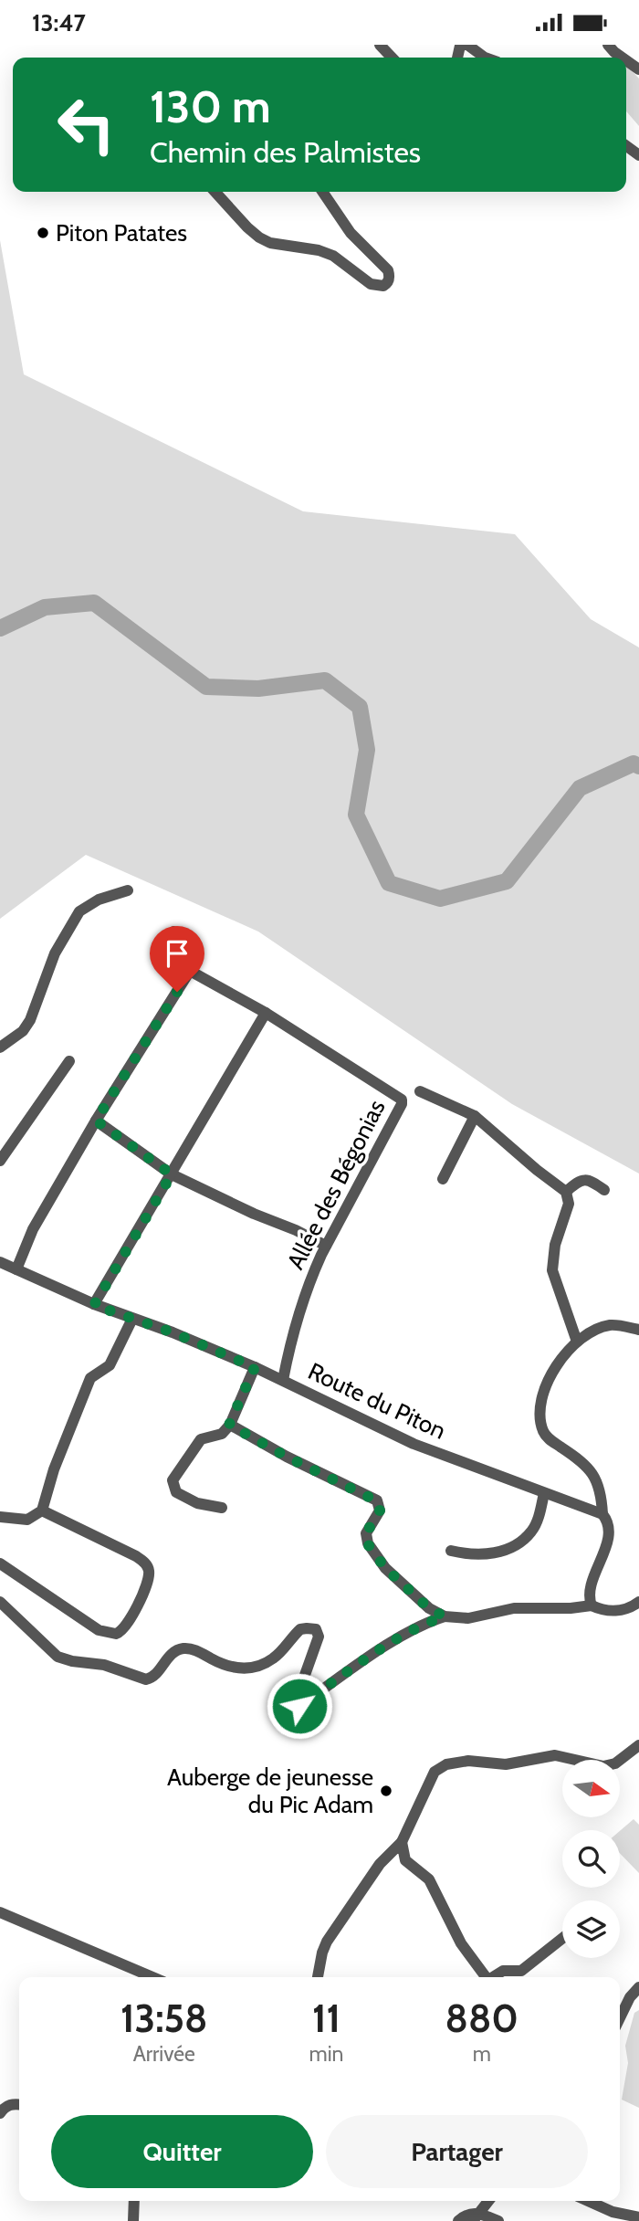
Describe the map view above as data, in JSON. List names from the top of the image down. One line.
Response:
{"streets":{"street":["Allée des Bégonias","Route du Piton"]},"crossings":[["Allée des Bégonias","Route du Piton"]],"places":["Piton Patates","Auberge de jeunesse du Pic Adam"],"north":"right","page":{"status":"13:47","turn":["130 m","Chemin des Palmistes"],"eta":["13:58","Arrivée","11","min","880","m"],"buttons":["Quitter","Partager"]}}
